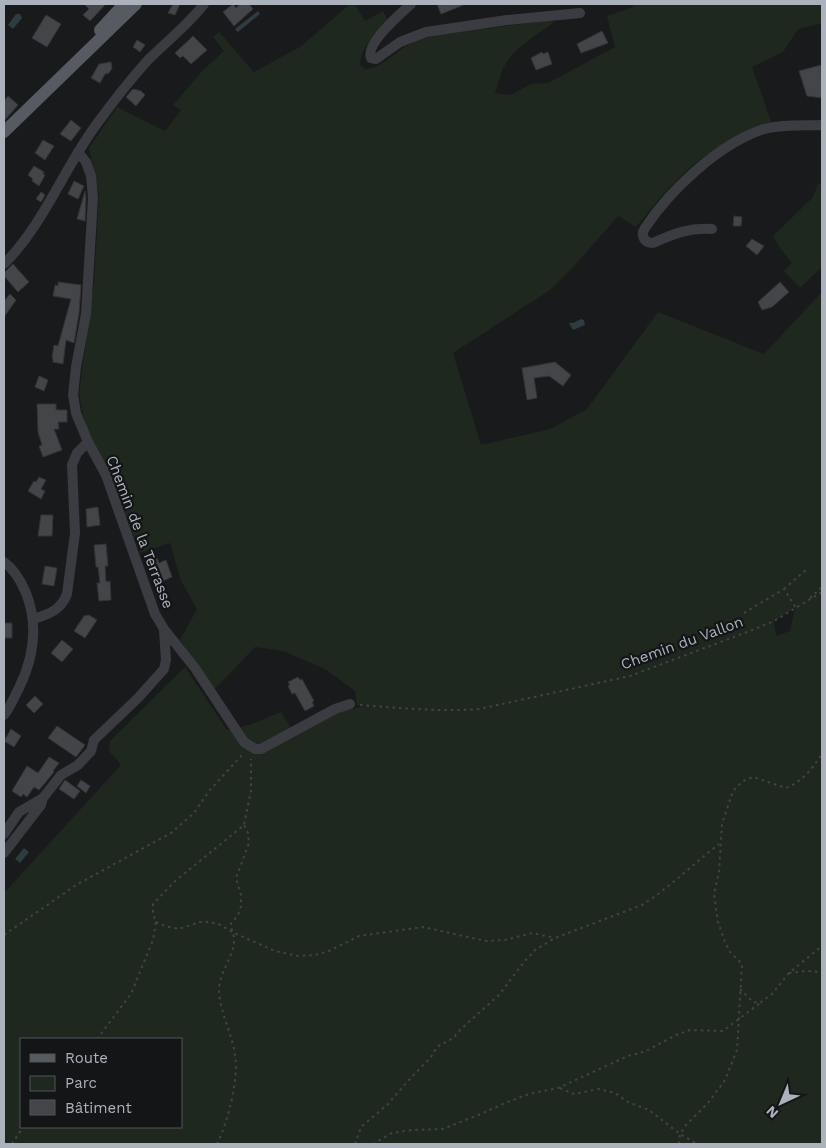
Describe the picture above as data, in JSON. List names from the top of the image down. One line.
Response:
{"streets":{"street":["Chemin de la Terrasse"],"path":["Chemin du Vallon"]},"legend":["Route","Parc","Bâtiment"],"north":"bottom left"}
